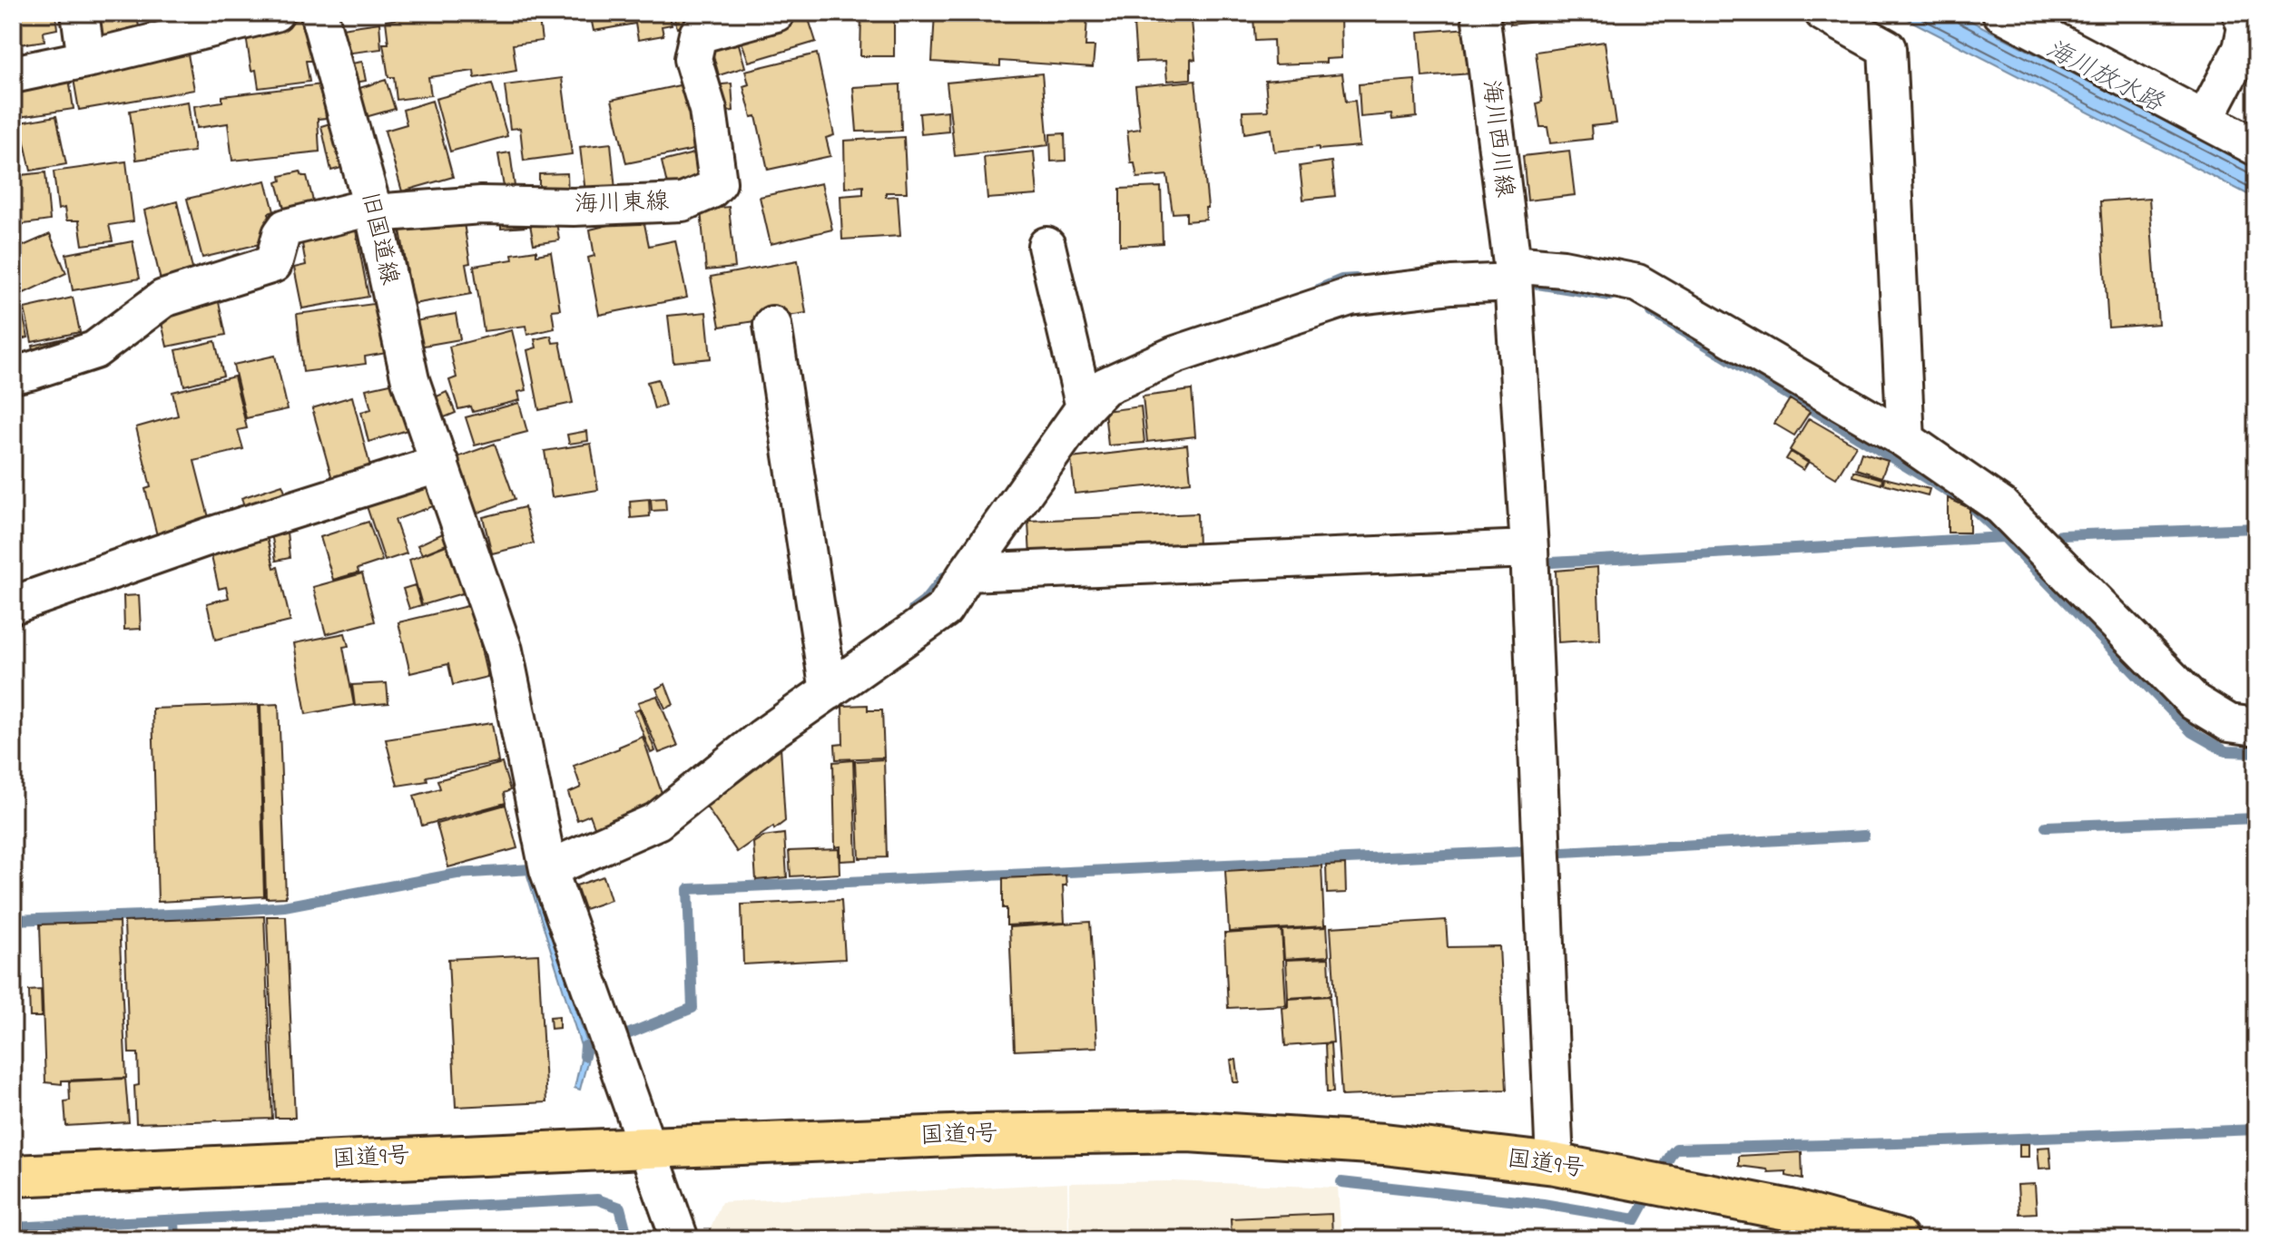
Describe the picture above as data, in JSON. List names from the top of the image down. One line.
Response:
{"streets":{"highway":["国道9号"],"street":["海川西川線","海川東線","旧国道線"]},"crossings":[["海川西川線","国道9号"],["海川東線","旧国道線"],["旧国道線","国道9号"]],"water":["海川放水路"]}
